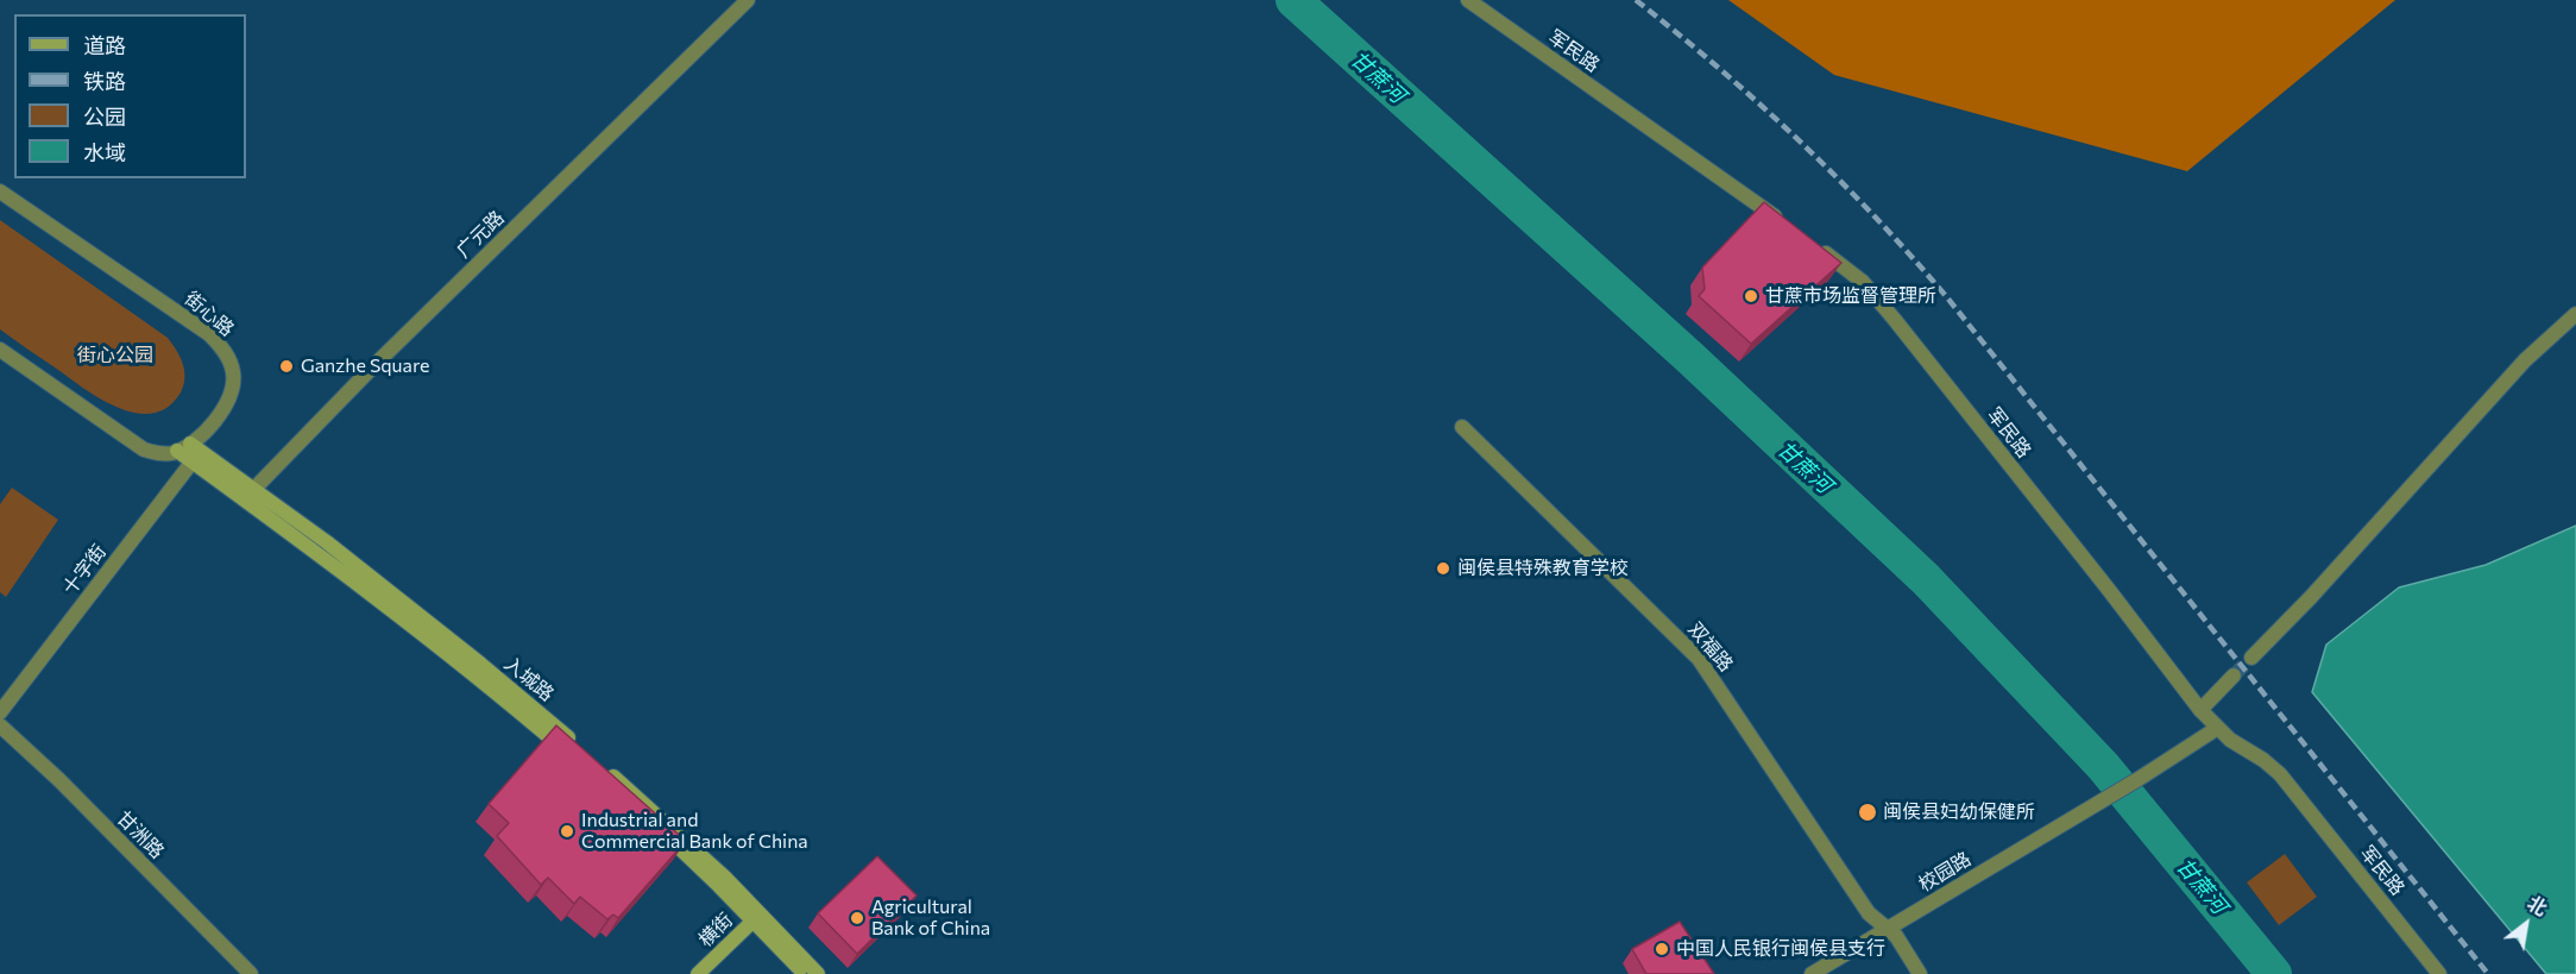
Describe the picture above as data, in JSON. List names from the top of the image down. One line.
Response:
{"streets":{"main road":["入城路","横街"],"street":["军民路","广元路","街心路","十字街","双福路","甘洲路","校园路"]},"crossings":[["军民路","校园路"],["广元路","入城路"],["街心路","十字街"],["街心路","入城路"],["十字街","入城路"],["双福路","校园路"]],"water":["甘蔗河"],"parks":["街心公园"],"places":["甘蔗市场监督管理所","Ganzhe Square","闽侯县特殊教育学校","闽侯县妇幼保健所","Industrial and Commercial Bank of China","Agricultural Bank of China","中国人民银行闽侯县支行"],"legend":["道路","铁路","公园","水域"],"north":"top right"}
